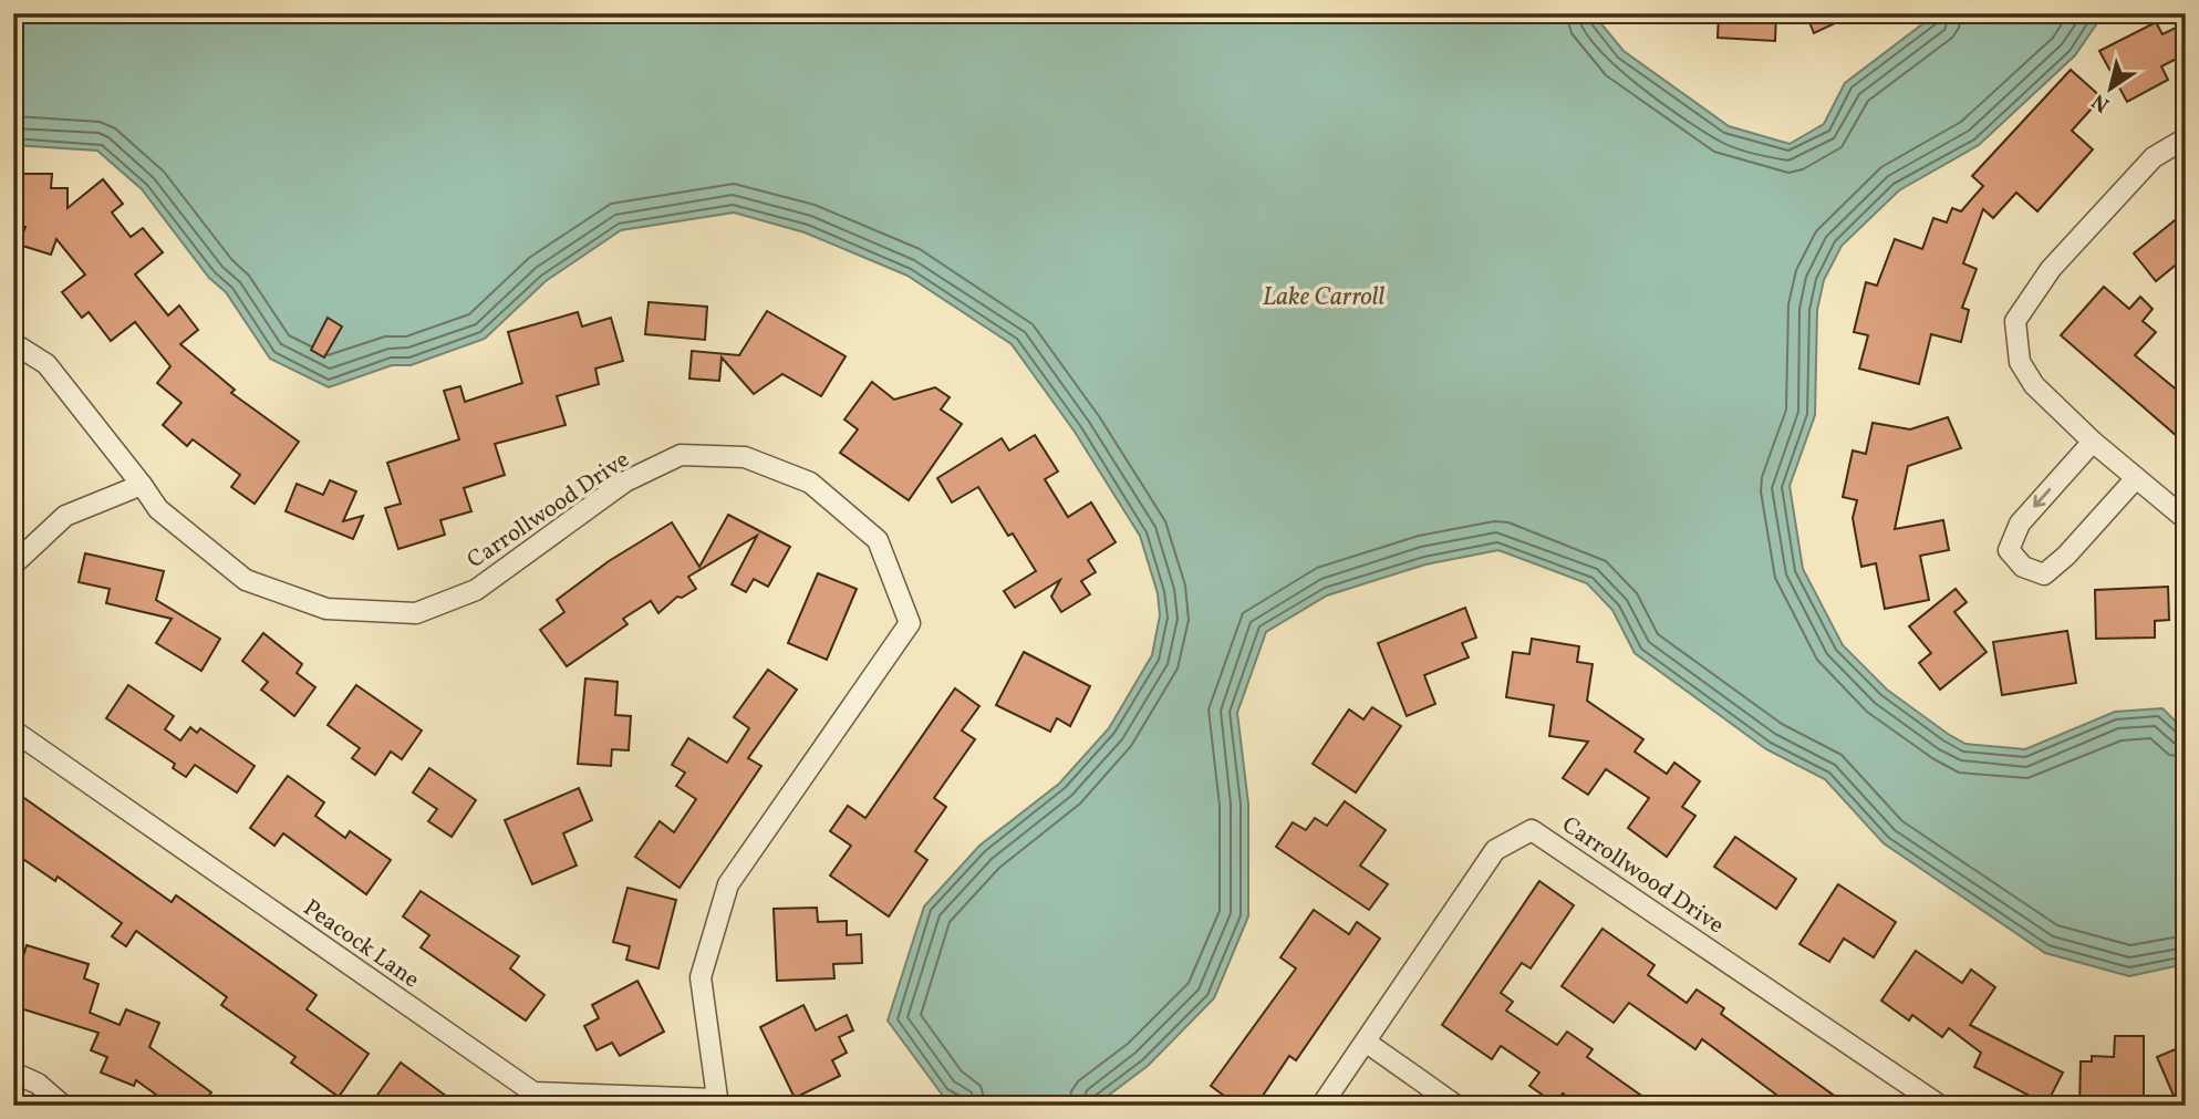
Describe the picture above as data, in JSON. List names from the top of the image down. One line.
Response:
{"streets":{"street":["Carrollwood Drive","Peacock Lane"]},"crossings":[["Carrollwood Drive","Peacock Lane"]],"water":["Lake Carroll"],"north":"bottom left"}
